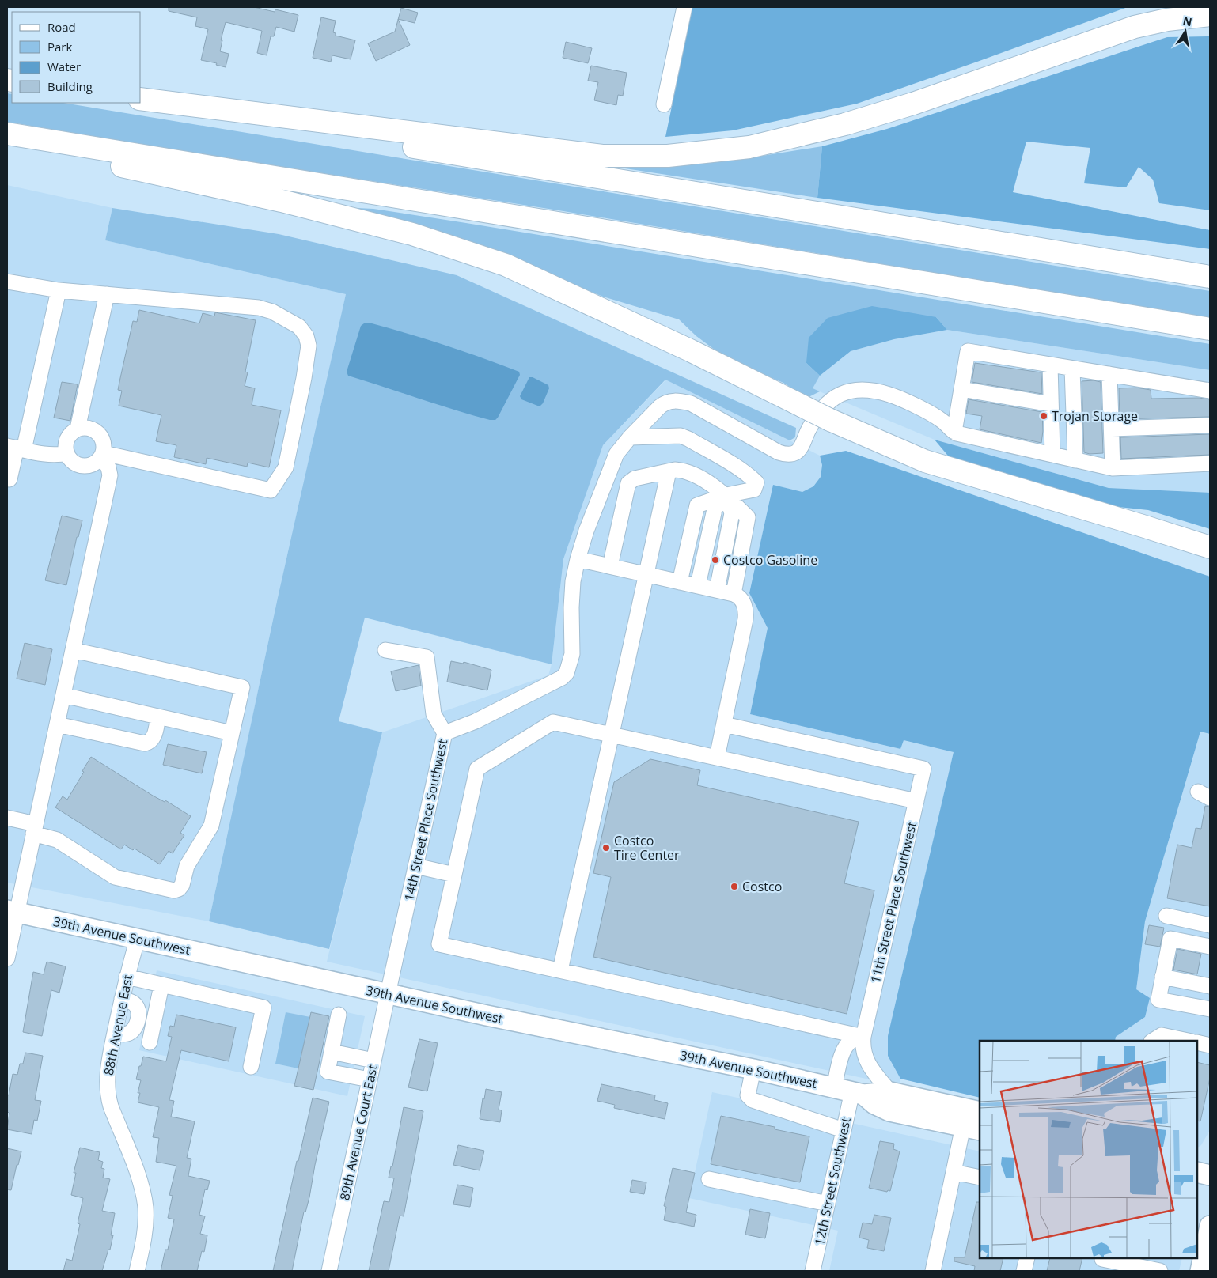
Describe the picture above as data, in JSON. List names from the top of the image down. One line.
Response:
{"streets":{"main road":["39th Avenue Southwest"],"street":["14th Street Place Southwest","11th Street Place Southwest","88th Avenue East","89th Avenue Court East","12th Street Southwest"]},"crossings":[["14th Street Place Southwest","39th Avenue Southwest"],["14th Street Place Southwest","89th Avenue Court East"],["11th Street Place Southwest","39th Avenue Southwest"],["39th Avenue Southwest","88th Avenue East"],["39th Avenue Southwest","89th Avenue Court East"],["39th Avenue Southwest","12th Street Southwest"]],"places":["Trojan Storage","Costco Gasoline","Costco Tire Center","Costco"],"legend":["Road","Park","Water","Building"],"north":"top"}
